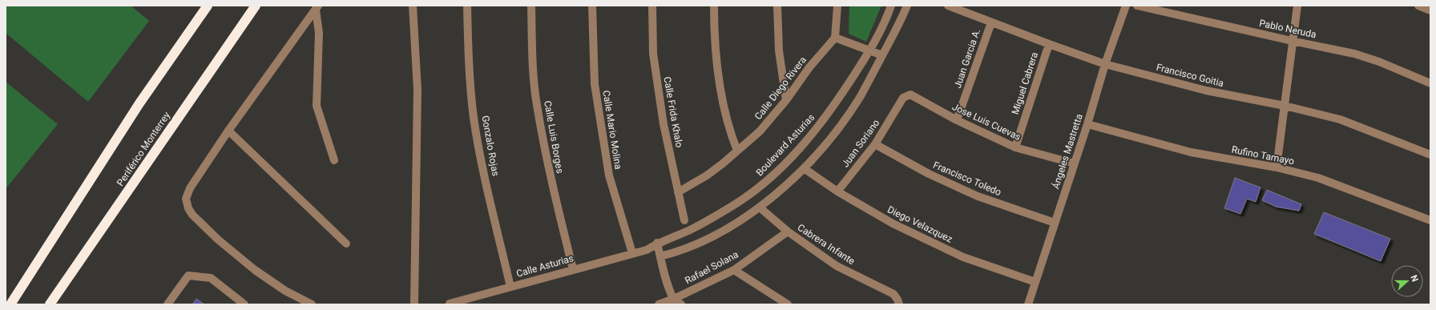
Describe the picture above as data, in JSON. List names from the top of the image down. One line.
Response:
{"streets":{"highway":["Periférico Monterrey"],"street":["Pablo Neruda","Juan Garcia A.","Francisco Goitia","Miguel Cabrera","Calle Diego Rivera","Calle Frida Khalo","Jose Luis Cuevas","Calle Mario Molina","Calle Luis Borges","Juan Soriano","Boulevard Asturias","Gonzalo Rojas","Ángeles Mastretta","Rufino Tamayo","Francisco Toledo","Diego Velazquez","Cabrera Infante","Calle Asturias","Rafael Solana"]},"crossings":[["Juan Garcia A.","Francisco Goitia"],["Juan Garcia A.","Jose Luis Cuevas"],["Francisco Goitia","Miguel Cabrera"],["Francisco Goitia","Ángeles Mastretta"],["Miguel Cabrera","Jose Luis Cuevas"],["Calle Diego Rivera","Calle Frida Khalo"],["Jose Luis Cuevas","Juan Soriano"],["Jose Luis Cuevas","Ángeles Mastretta"],["Calle Mario Molina","Calle Asturias"],["Calle Luis Borges","Calle Asturias"],["Juan Soriano","Francisco Toledo"],["Juan Soriano","Diego Velazquez"],["Boulevard Asturias","Calle Asturias"],["Gonzalo Rojas","Calle Asturias"],["Ángeles Mastretta","Rufino Tamayo"],["Ángeles Mastretta","Francisco Toledo"],["Ángeles Mastretta","Diego Velazquez"],["Cabrera Infante","Rafael Solana"]],"north":"right"}
